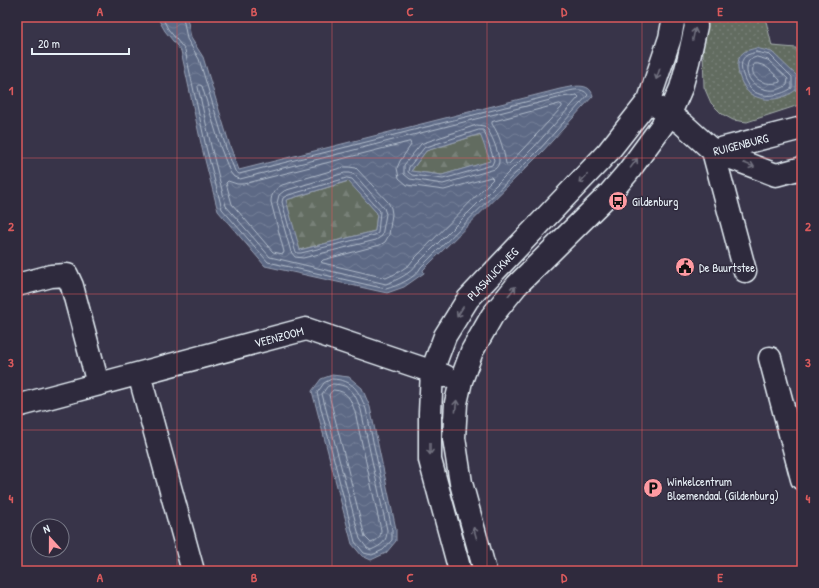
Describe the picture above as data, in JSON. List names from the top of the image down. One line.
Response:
{"streets":{"street":["RUIGENBURG","PLASWIJCKWEG","VEENZOOM"]},"crossings":[["RUIGENBURG","PLASWIJCKWEG"],["PLASWIJCKWEG","VEENZOOM"]],"places":{"bus stop":["Gildenburg"],"public building":["De Buurtstee"],"parking":["Winkelcentrum Bloemendaal (Gildenburg)"]},"scale_bar":"20 m","north":"top","grid":{"columns":["A","B","C","D","E"],"rows":["1","2","3","4"]}}
